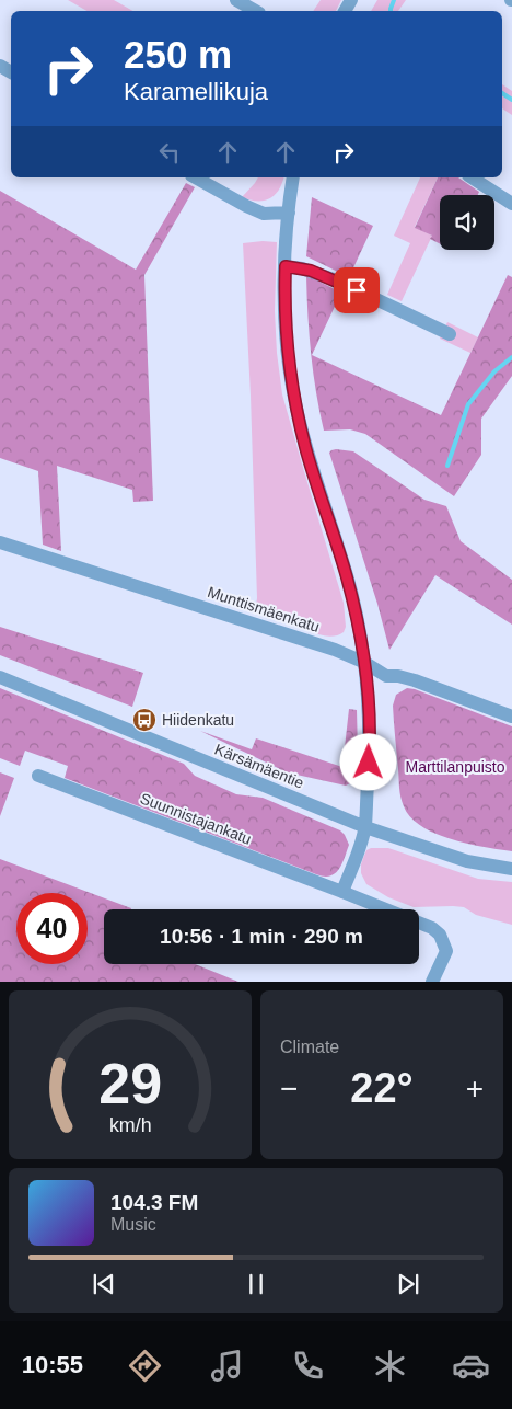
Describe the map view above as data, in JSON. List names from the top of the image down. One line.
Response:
{"streets":{"street":["Munttismäenkatu","Kärsämäentie","Suunnistajankatu"]},"parks":["Marttilanpuisto"],"places":{"bus stop":["Hiidenkatu"]},"page":{"turn":["250 m","Karamellikuja"],"limit":"40","trip":"10:56 · 1 min · 290 m","tile":"Climate","heat":["−","22°","+"],"song":["104.3 FM","Music"],"tabs":"10:55","gauge":["29","km/h"]}}
